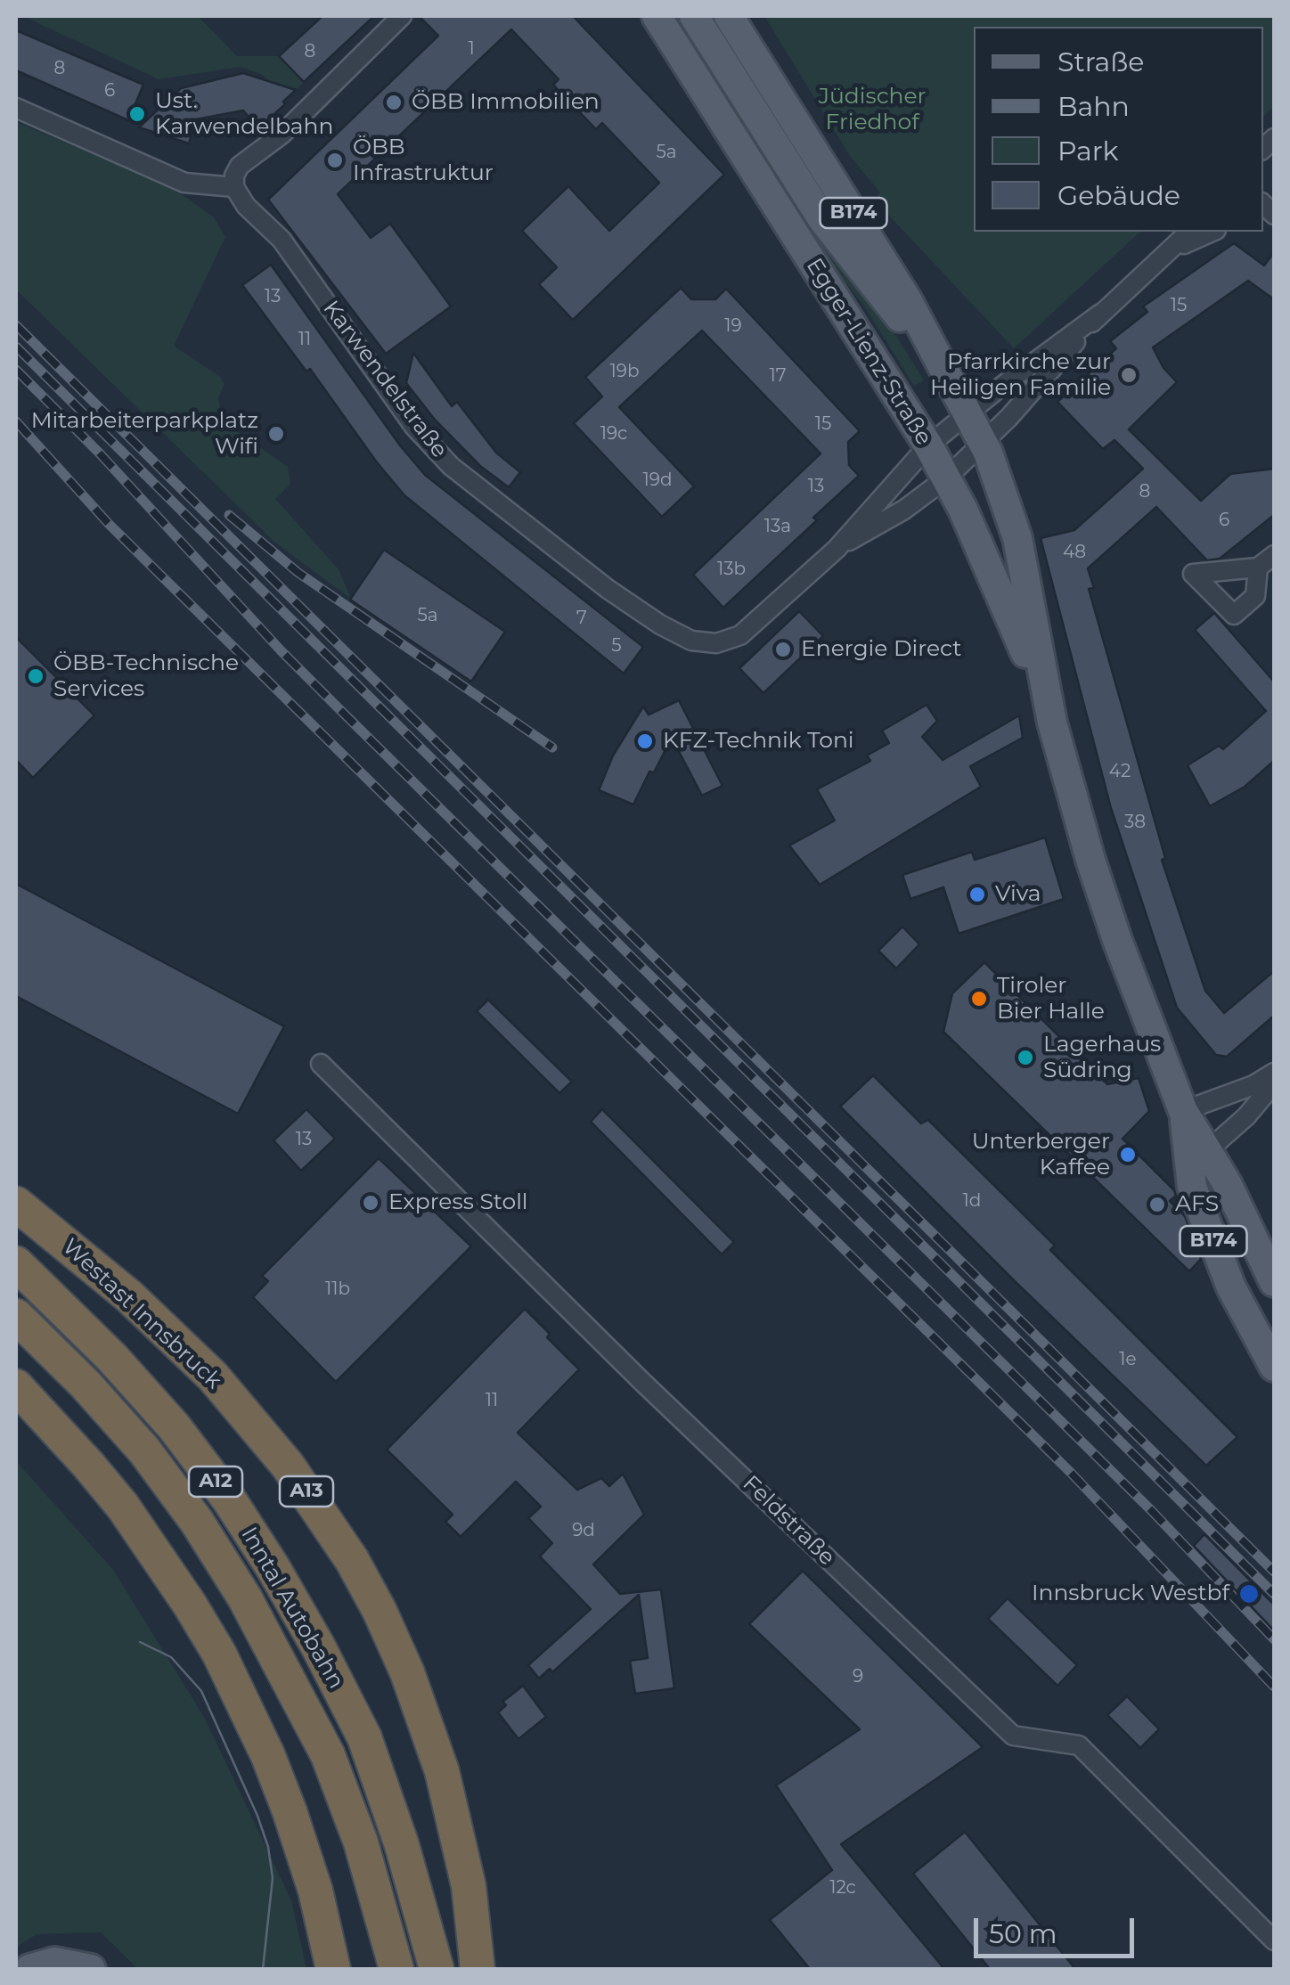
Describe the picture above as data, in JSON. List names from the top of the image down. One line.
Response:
{"streets":{"highway":["Westast Innsbruck","A12","A13","Inntal Autobahn"],"main road":["B174","Egger-Lienz-Straße"],"street":["Karwendelstraße","Feldstraße"]},"crossings":[["Egger-Lienz-Straße","Karwendelstraße"]],"parks":["Jüdischer Friedhof"],"places":["ÖBB Immobilien","Ust. Karwendelbahn","ÖBB Infrastruktur","Pfarrkirche zur Heiligen Familie","Mitarbeiterparkplatz Wifi","Energie Direct","ÖBB-Technische Services","KFZ-Technik Toni","Viva","Tiroler Bier Halle","Lagerhaus Südring","Unterberger Kaffee","Express Stoll","AFS","Innsbruck Westbf"],"house_numbers":["1","8","8","6","5a","13","15","19","11","19b","17","15","19c","19d","13","8","6","13a","48","13b","5a","7","5","42","38","13","1d","11b","1e","11","9d","9","12c"],"legend":["Straße","Bahn","Park","Gebäude"],"scale_bar":"50 m"}
